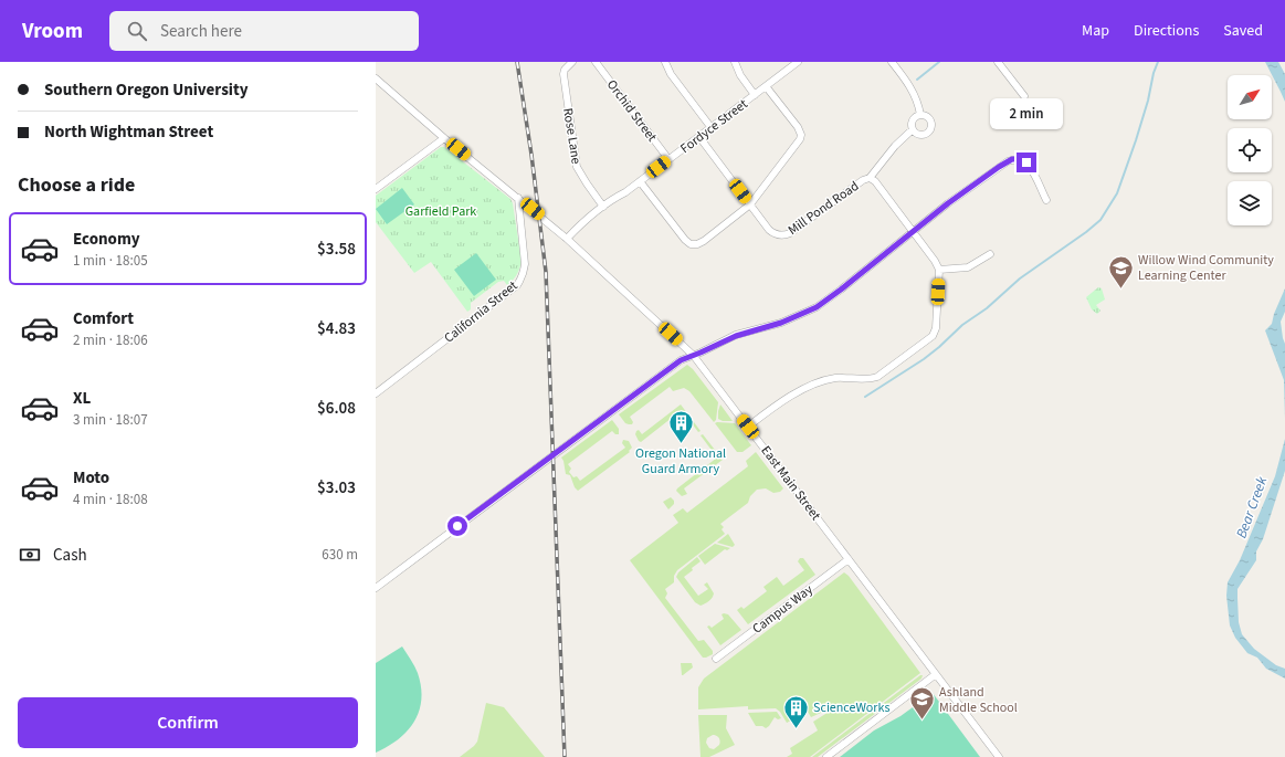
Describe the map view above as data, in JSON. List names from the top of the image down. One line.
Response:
{"streets":{"street":["Orchid Street","Fordyce Street","Rose Lane","Mill Pond Road","California Street","East Main Street","Campus Way"]},"crossings":[["Orchid Street","Fordyce Street"],["Fordyce Street","Rose Lane"],["Fordyce Street","Mill Pond Road"],["Fordyce Street","East Main Street"],["California Street","East Main Street"],["East Main Street","Campus Way"]],"water":["Bear Creek"],"parks":["Garfield Park"],"places":{"school or university":["Willow Wind Community Learning Center","Ashland Middle School"],"building":["Oregon National Guard Armory","ScienceWorks"]},"north":"top right","page":{"header":"Vroom","search":"Search here","nav":["Map","Directions","Saved"],"banner":["Southern Oregon University","North Wightman Street"],"bubble":"2 min","heading":"Choose a ride","list":[{"name":"Economy","note":"1 min · 18:05","value":"$3.58"},{"name":"Comfort","note":"2 min · 18:06","value":"$4.83"},{"name":"XL","note":"3 min · 18:07","value":"$6.08"},{"name":"Moto","note":"4 min · 18:08","value":"$3.03"}],"pay":["Cash","630 m"],"buttons":"Confirm"}}
